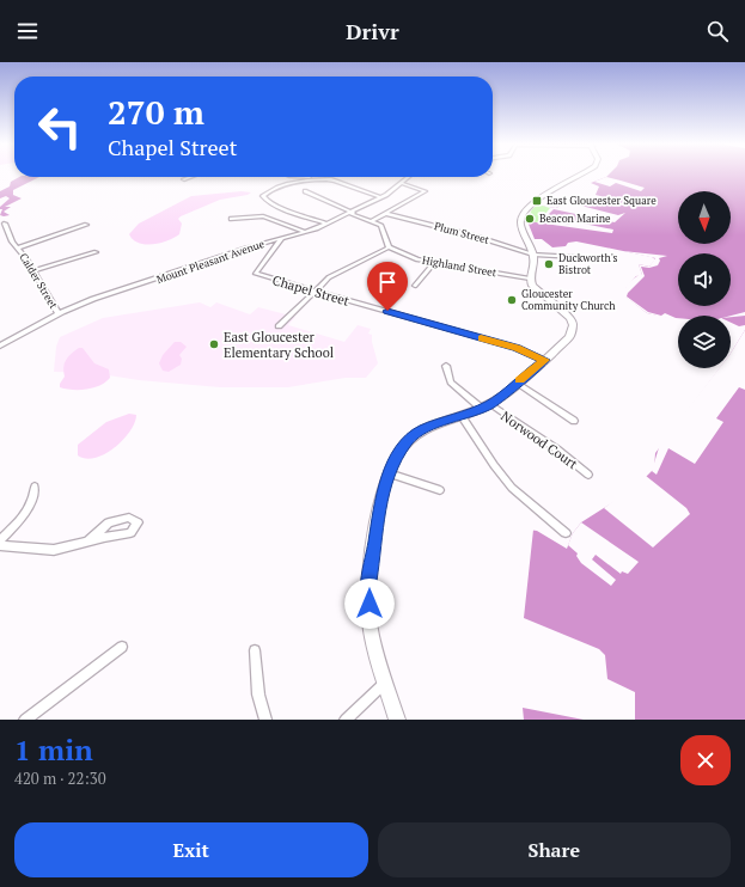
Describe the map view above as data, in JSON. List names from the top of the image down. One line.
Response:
{"streets":{"street":["Plum Street","Mount Pleasant Avenue","Highland Street","Calder Street","Chapel Street","Norwood Court"]},"crossings":[["Mount Pleasant Avenue","Calder Street"],["Mount Pleasant Avenue","Chapel Street"]],"places":{"transit":["East Gloucester Square"],"other":["Beacon Marine","Duckworth's Bistrot","Gloucester Community Church","East Gloucester Elementary School"]},"north":"bottom","page":{"header":"Drivr","turn":["270 m","Chapel Street"],"heading":["1 min","420 m · 22:30"],"buttons":["Exit","Share"]}}
